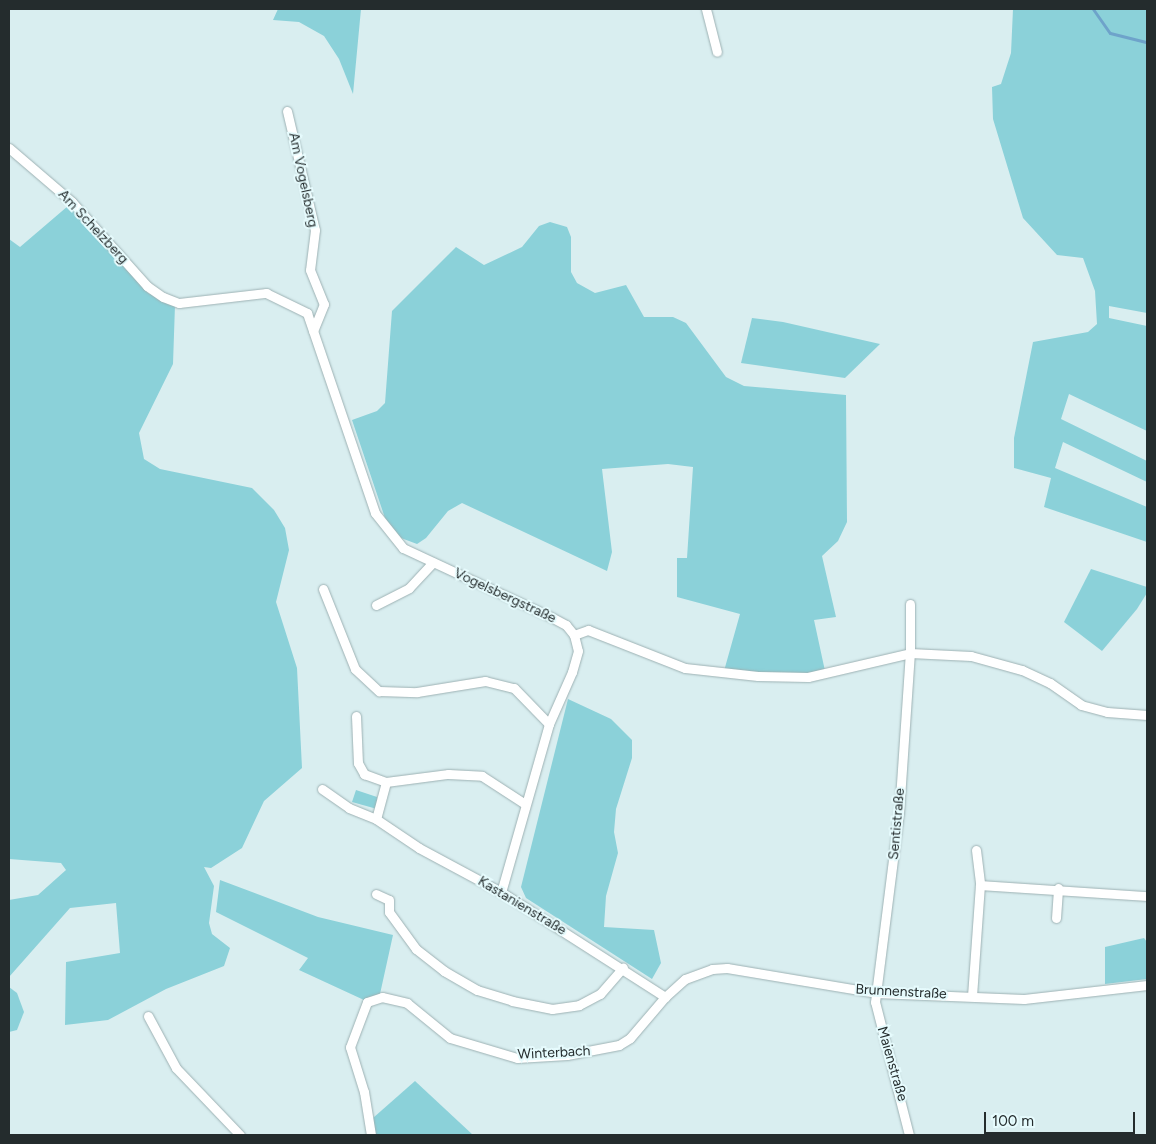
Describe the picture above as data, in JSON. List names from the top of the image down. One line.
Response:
{"streets":{"street":["Am Vogelsberg","Am Schelzberg","Vogelsbergstraße","Sentistraße","Kastanienstraße","Brunnenstraße","Winterbach","Maienstraße"]},"crossings":[["Am Vogelsberg","Am Schelzberg"],["Am Vogelsberg","Vogelsbergstraße"],["Am Schelzberg","Vogelsbergstraße"],["Sentistraße","Brunnenstraße"],["Sentistraße","Maienstraße"],["Kastanienstraße","Brunnenstraße"],["Kastanienstraße","Winterbach"],["Brunnenstraße","Winterbach"],["Brunnenstraße","Maienstraße"]],"scale_bar":"100 m"}
